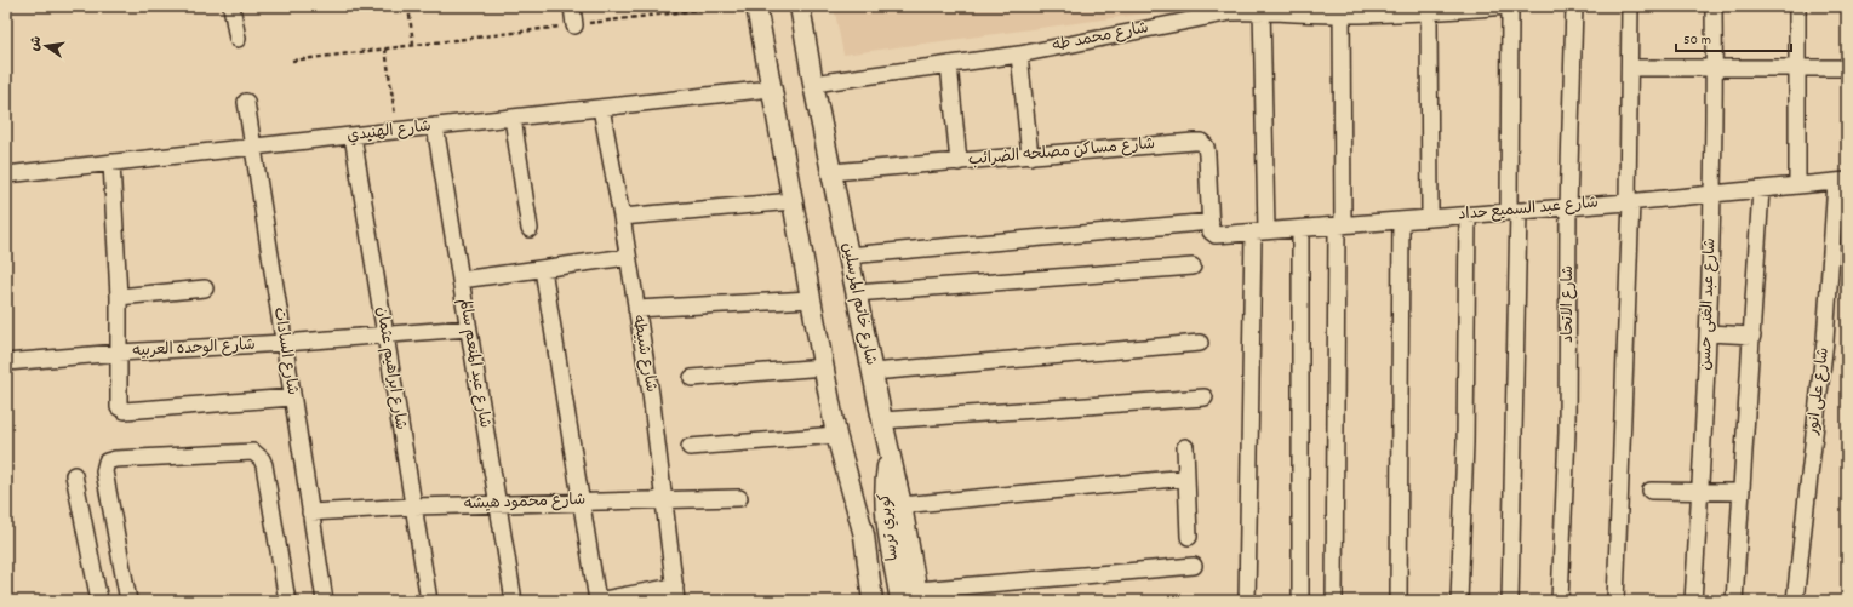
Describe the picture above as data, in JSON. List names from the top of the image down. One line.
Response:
{"streets":{"main road":["شارع خاتم المرسلين","كوبري ترسا"],"street":["شارع محمد طه","شارع الهنيدي","شارع مساكن مصلحه الضرائب","شارع عبد السميع حداد","شارع الاتحاد","شارع عبد الغنى حسن","شارع الوحده العربيه","شارع السادات","شارع شبيطه","شارع عبد المنعم سالم","شارع ابراهيم عثمان","شارع على انور","شارع محمود هيشه"]},"crossings":[["شارع محمد طه","شارع خاتم المرسلين"],["شارع الهنيدي","شارع السادات"],["شارع الهنيدي","شارع شبيطه"],["شارع الهنيدي","شارع عبد المنعم سالم"],["شارع الهنيدي","شارع ابراهيم عثمان"],["شارع مساكن مصلحه الضرائب","شارع عبد السميع حداد"],["شارع مساكن مصلحه الضرائب","شارع خاتم المرسلين"],["شارع عبد السميع حداد","شارع خاتم المرسلين"],["شارع عبد السميع حداد","شارع الاتحاد"],["شارع عبد السميع حداد","شارع عبد الغنى حسن"],["شارع عبد السميع حداد","شارع على انور"],["شارع خاتم المرسلين","كوبري ترسا"],["شارع الوحده العربيه","شارع السادات"],["شارع الوحده العربيه","شارع عبد المنعم سالم"],["شارع الوحده العربيه","شارع ابراهيم عثمان"],["شارع السادات","شارع محمود هيشه"],["شارع شبيطه","شارع محمود هيشه"],["شارع عبد المنعم سالم","شارع محمود هيشه"],["شارع ابراهيم عثمان","شارع محمود هيشه"]],"scale_bar":"50 m","north":"left"}
